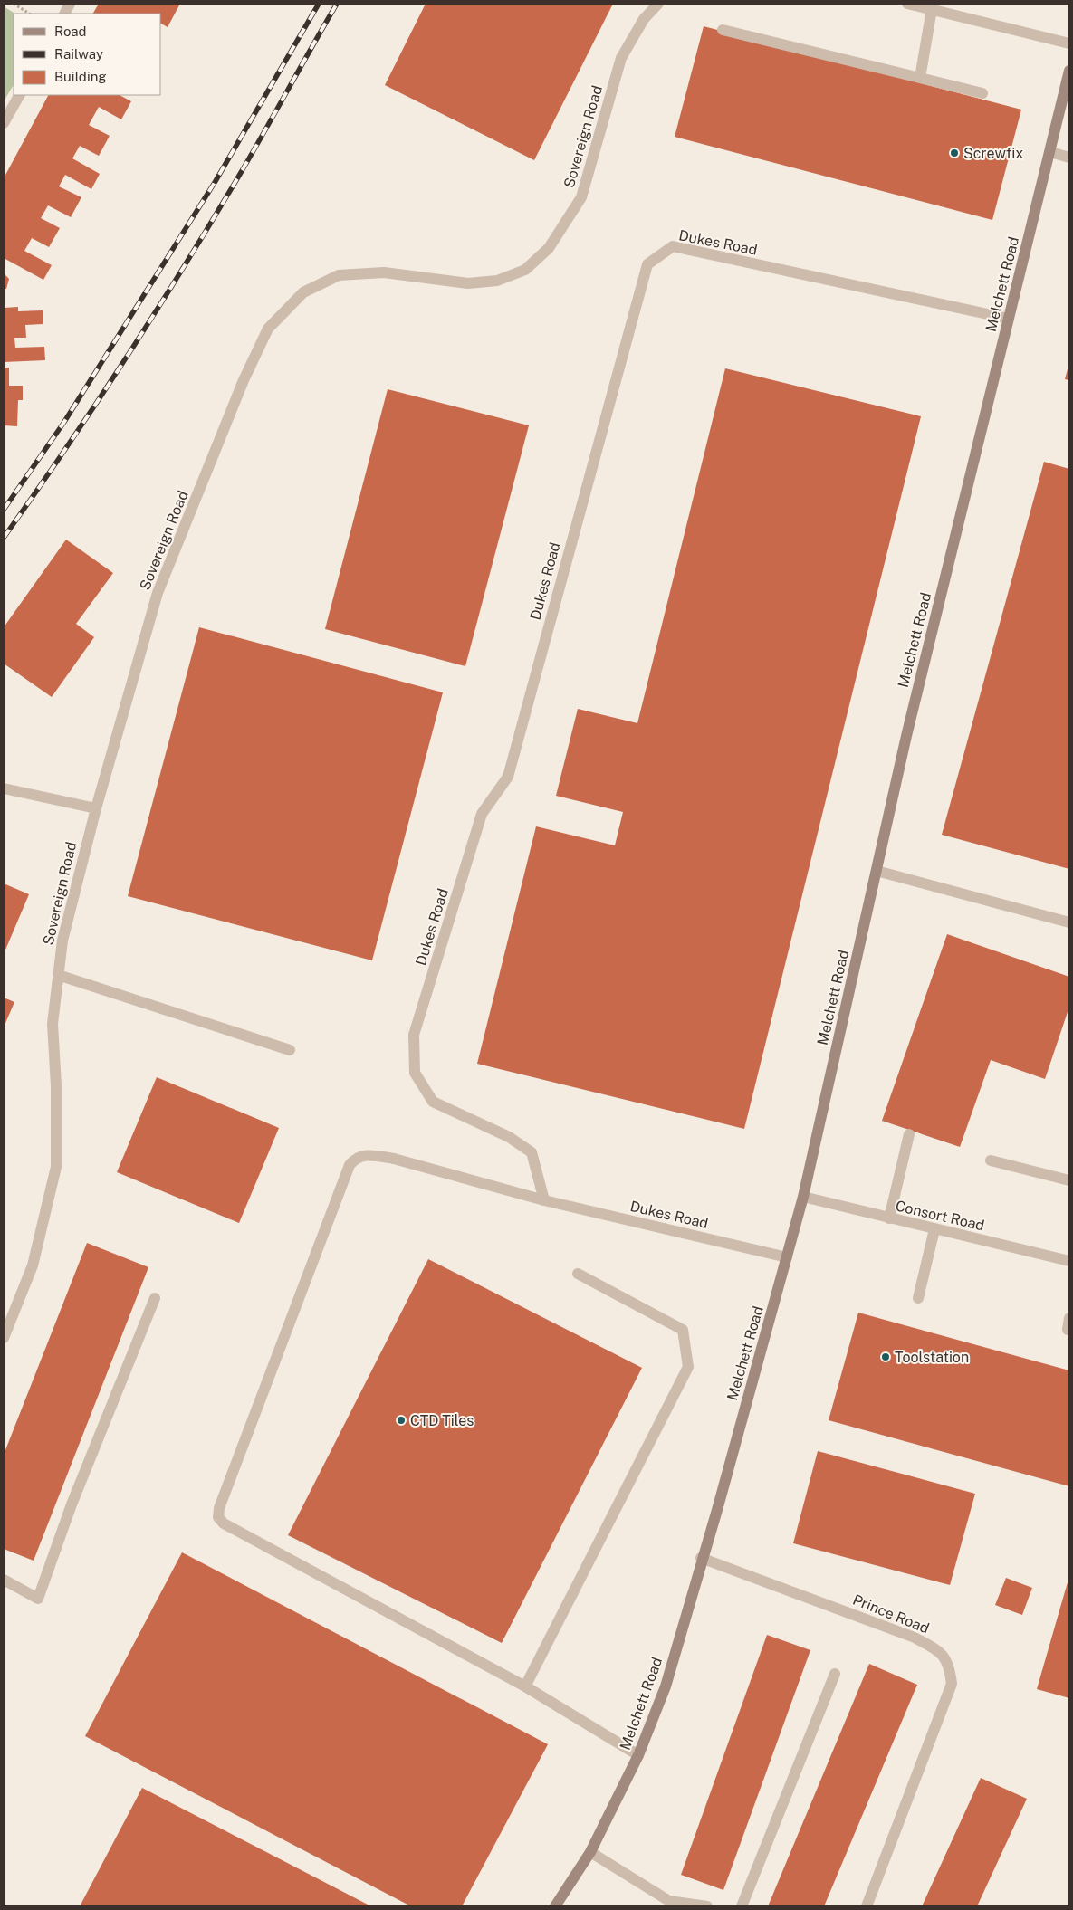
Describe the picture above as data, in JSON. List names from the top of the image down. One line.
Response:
{"streets":{"street":["Sovereign Road","Dukes Road","Melchett Road","Consort Road","Prince Road"]},"crossings":[["Dukes Road","Melchett Road"],["Melchett Road","Consort Road"],["Melchett Road","Prince Road"]],"places":["Screwfix","Toolstation","CTD Tiles"],"legend":["Road","Railway","Building"]}
